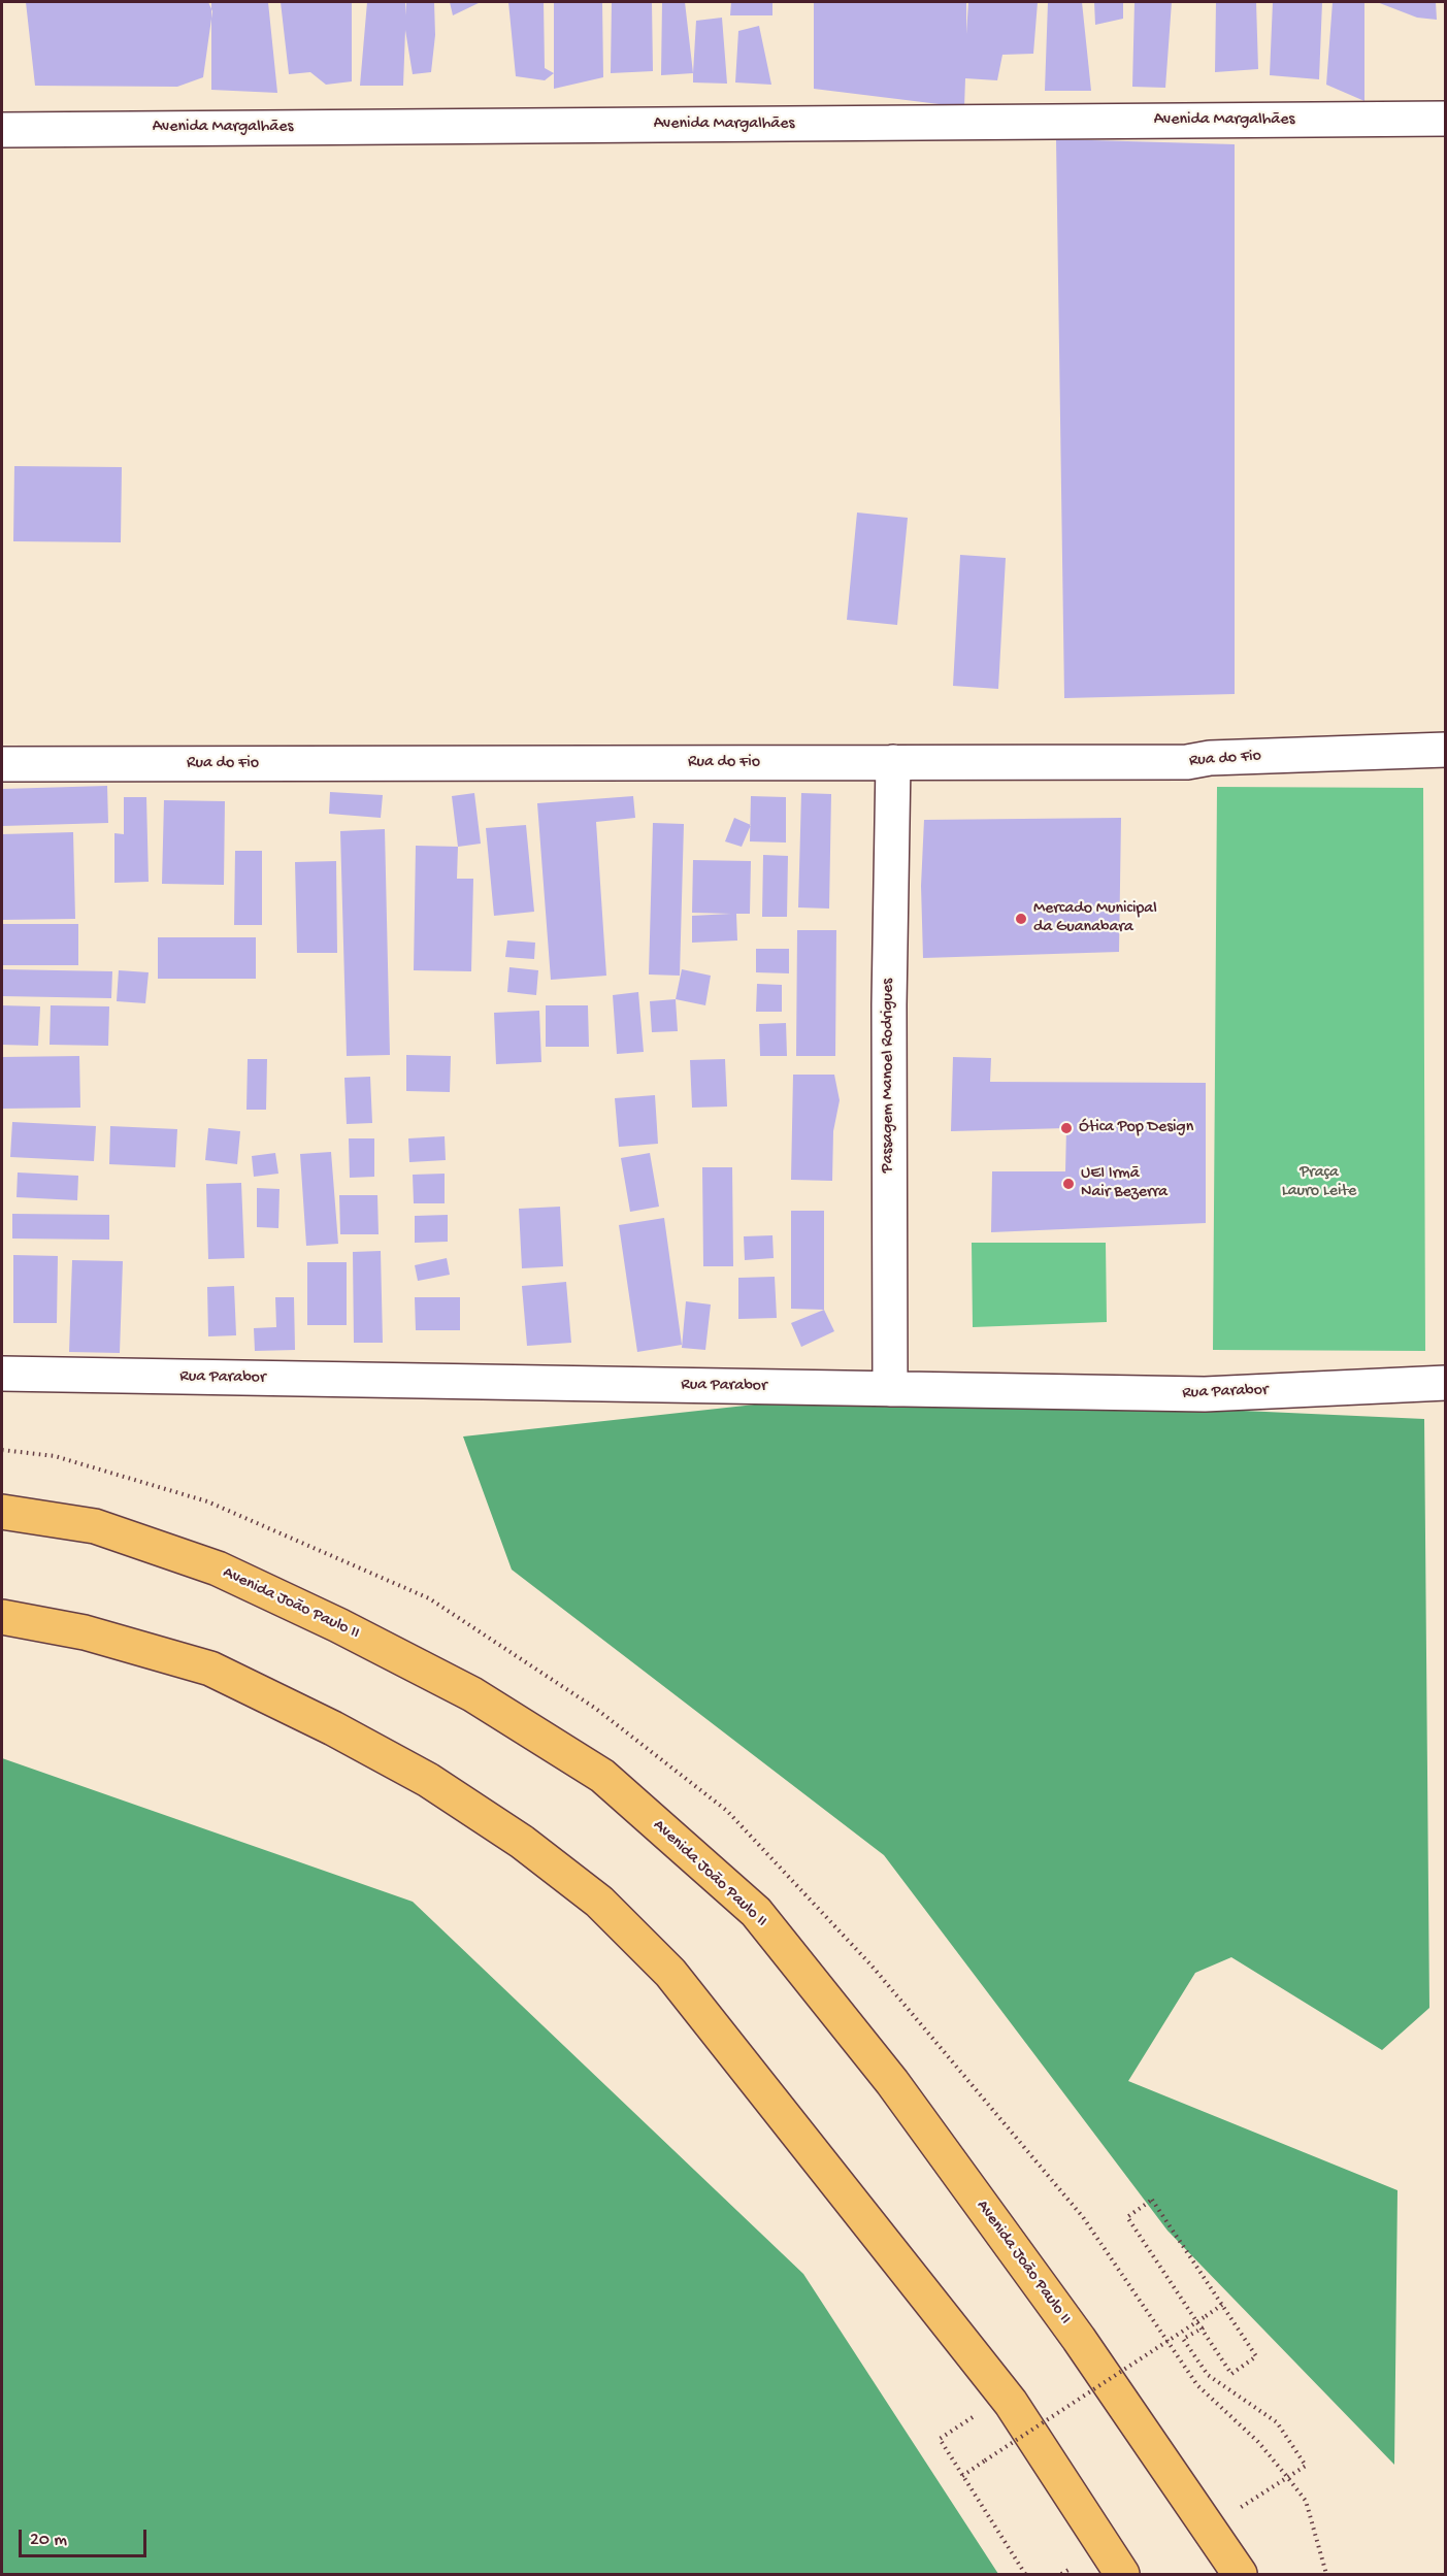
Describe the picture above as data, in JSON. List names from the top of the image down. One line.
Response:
{"streets":{"main road":["Avenida João Paulo II"],"street":["Avenida Margalhães","Rua do Fio","Passagem Manoel Rodrigues","Rua Parabor"]},"crossings":[["Rua do Fio","Passagem Manoel Rodrigues"],["Passagem Manoel Rodrigues","Rua Parabor"]],"parks":["Praça Lauro Leite"],"places":["Mercado Municipal da Guanabara","Ótica Pop Design","UEI Irmã Nair Bezerra"],"scale_bar":"20 m"}
